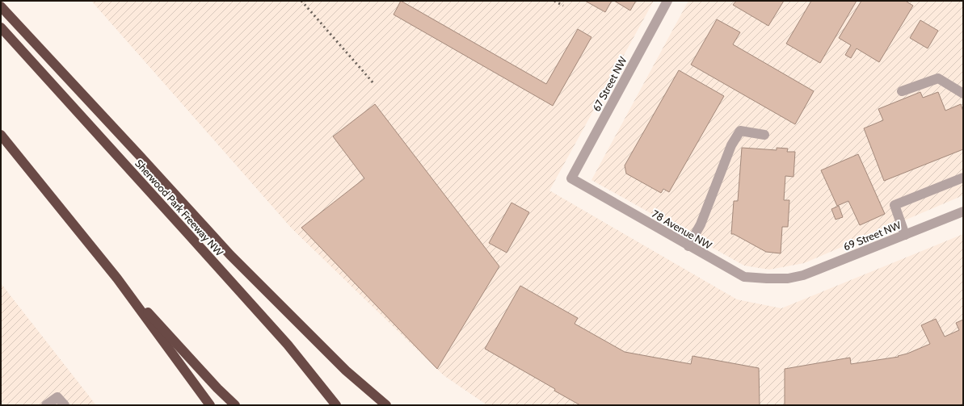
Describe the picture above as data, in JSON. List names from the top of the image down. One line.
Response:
{"streets":{"highway":["Sherwood Park Freeway NW"],"street":["67 Street NW","78 Avenue NW","69 Street NW"]},"crossings":[["67 Street NW","78 Avenue NW"],["78 Avenue NW","69 Street NW"]]}
